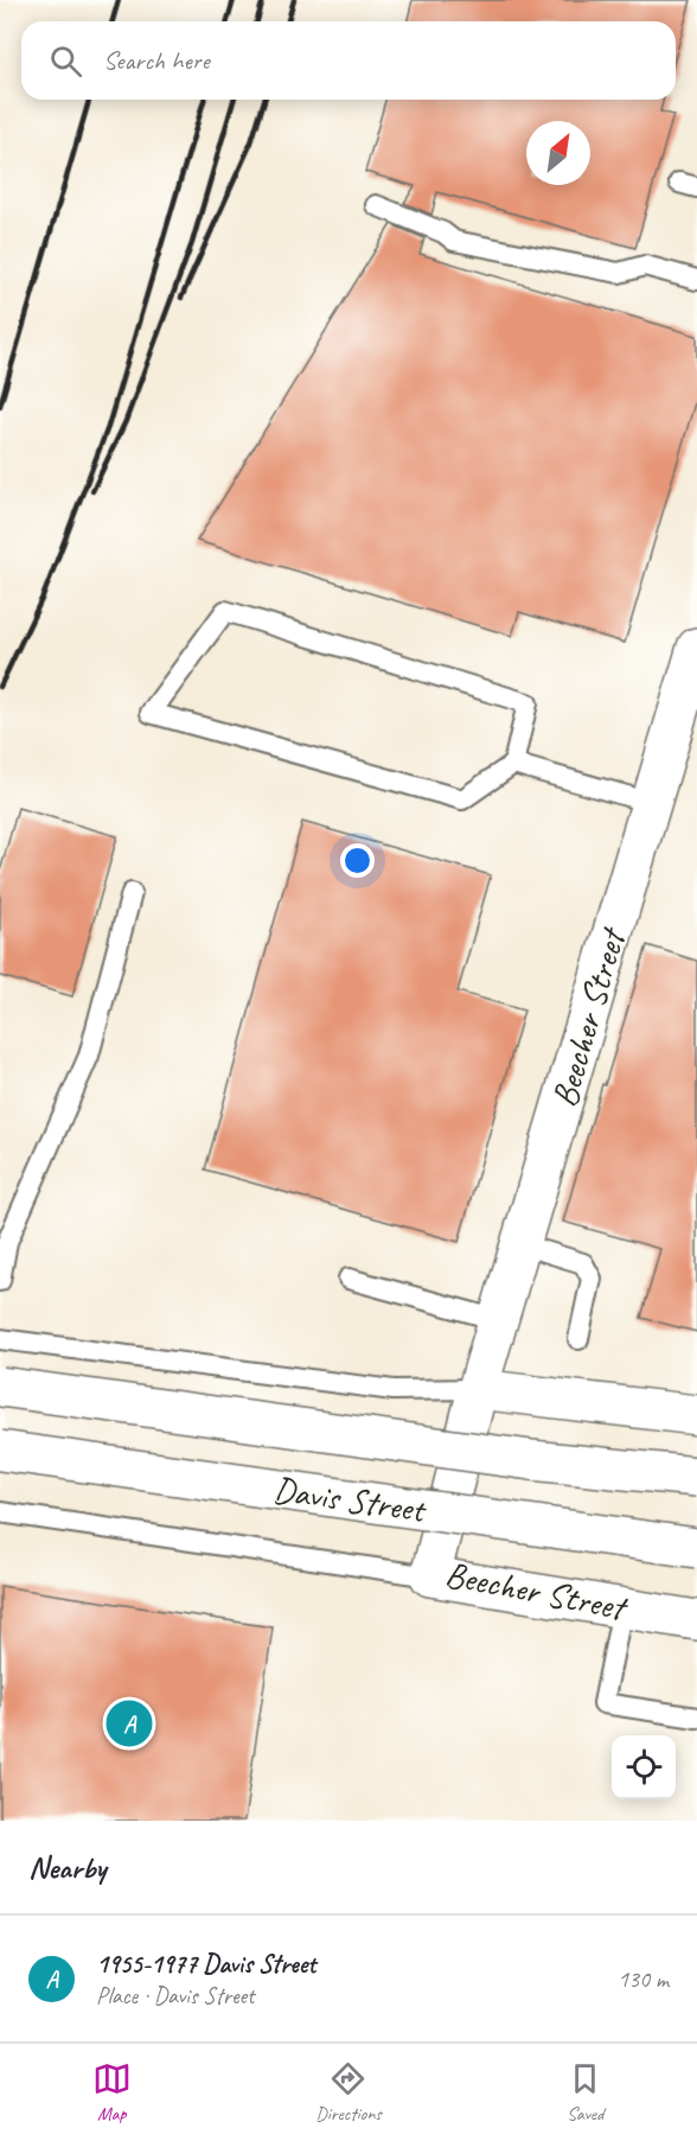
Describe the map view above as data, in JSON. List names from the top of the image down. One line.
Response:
{"streets":{"street":["Beecher Street","Davis Street"]},"north":"top right","page":{"search":"Search here","pins":"A","heading":"Nearby","list":[{"mark":"A","name":"1955-1977 Davis Street","note":"Place · Davis Street","value":"130 m"}],"nav":["Map","Directions","Saved"]}}
